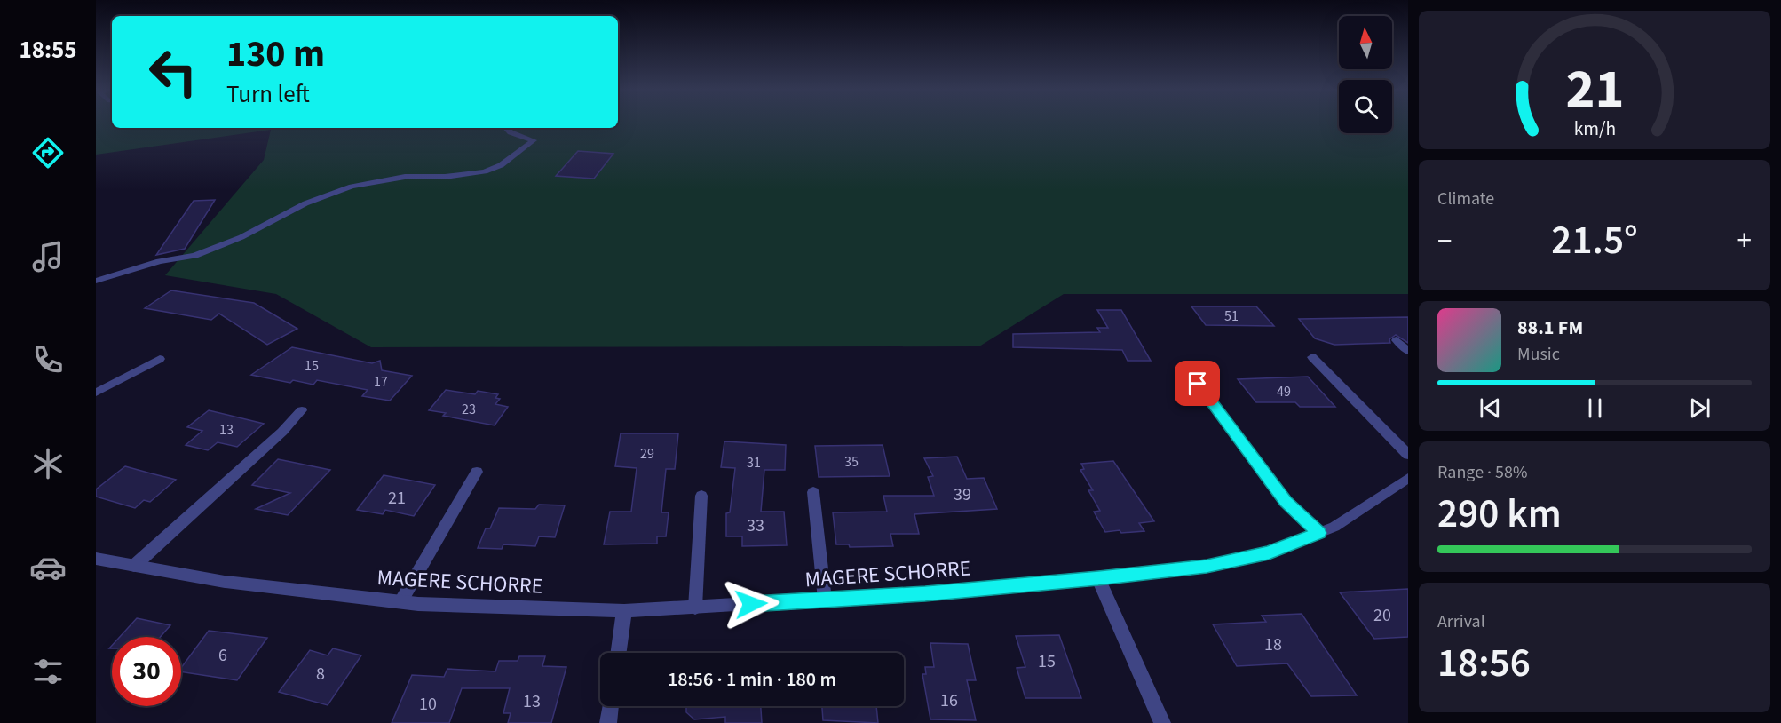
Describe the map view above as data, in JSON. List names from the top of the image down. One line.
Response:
{"streets":{"street":["MAGERE SCHORRE"]},"house_numbers":["51","15","17","49","23","13","29","35","31","39","21","33","20","18","6","15","8","16","13","10"],"north":"top","page":{"tabs":"18:55","turn":["130 m","Turn left"],"tile":["Climate",["Range · 58%","290 km"],["Arrival","18:56"]],"heat":["−","21.5°","+"],"song":["88.1 FM","Music"],"limit":"30","trip":"18:56 · 1 min · 180 m","gauge":["21","km/h"]}}
